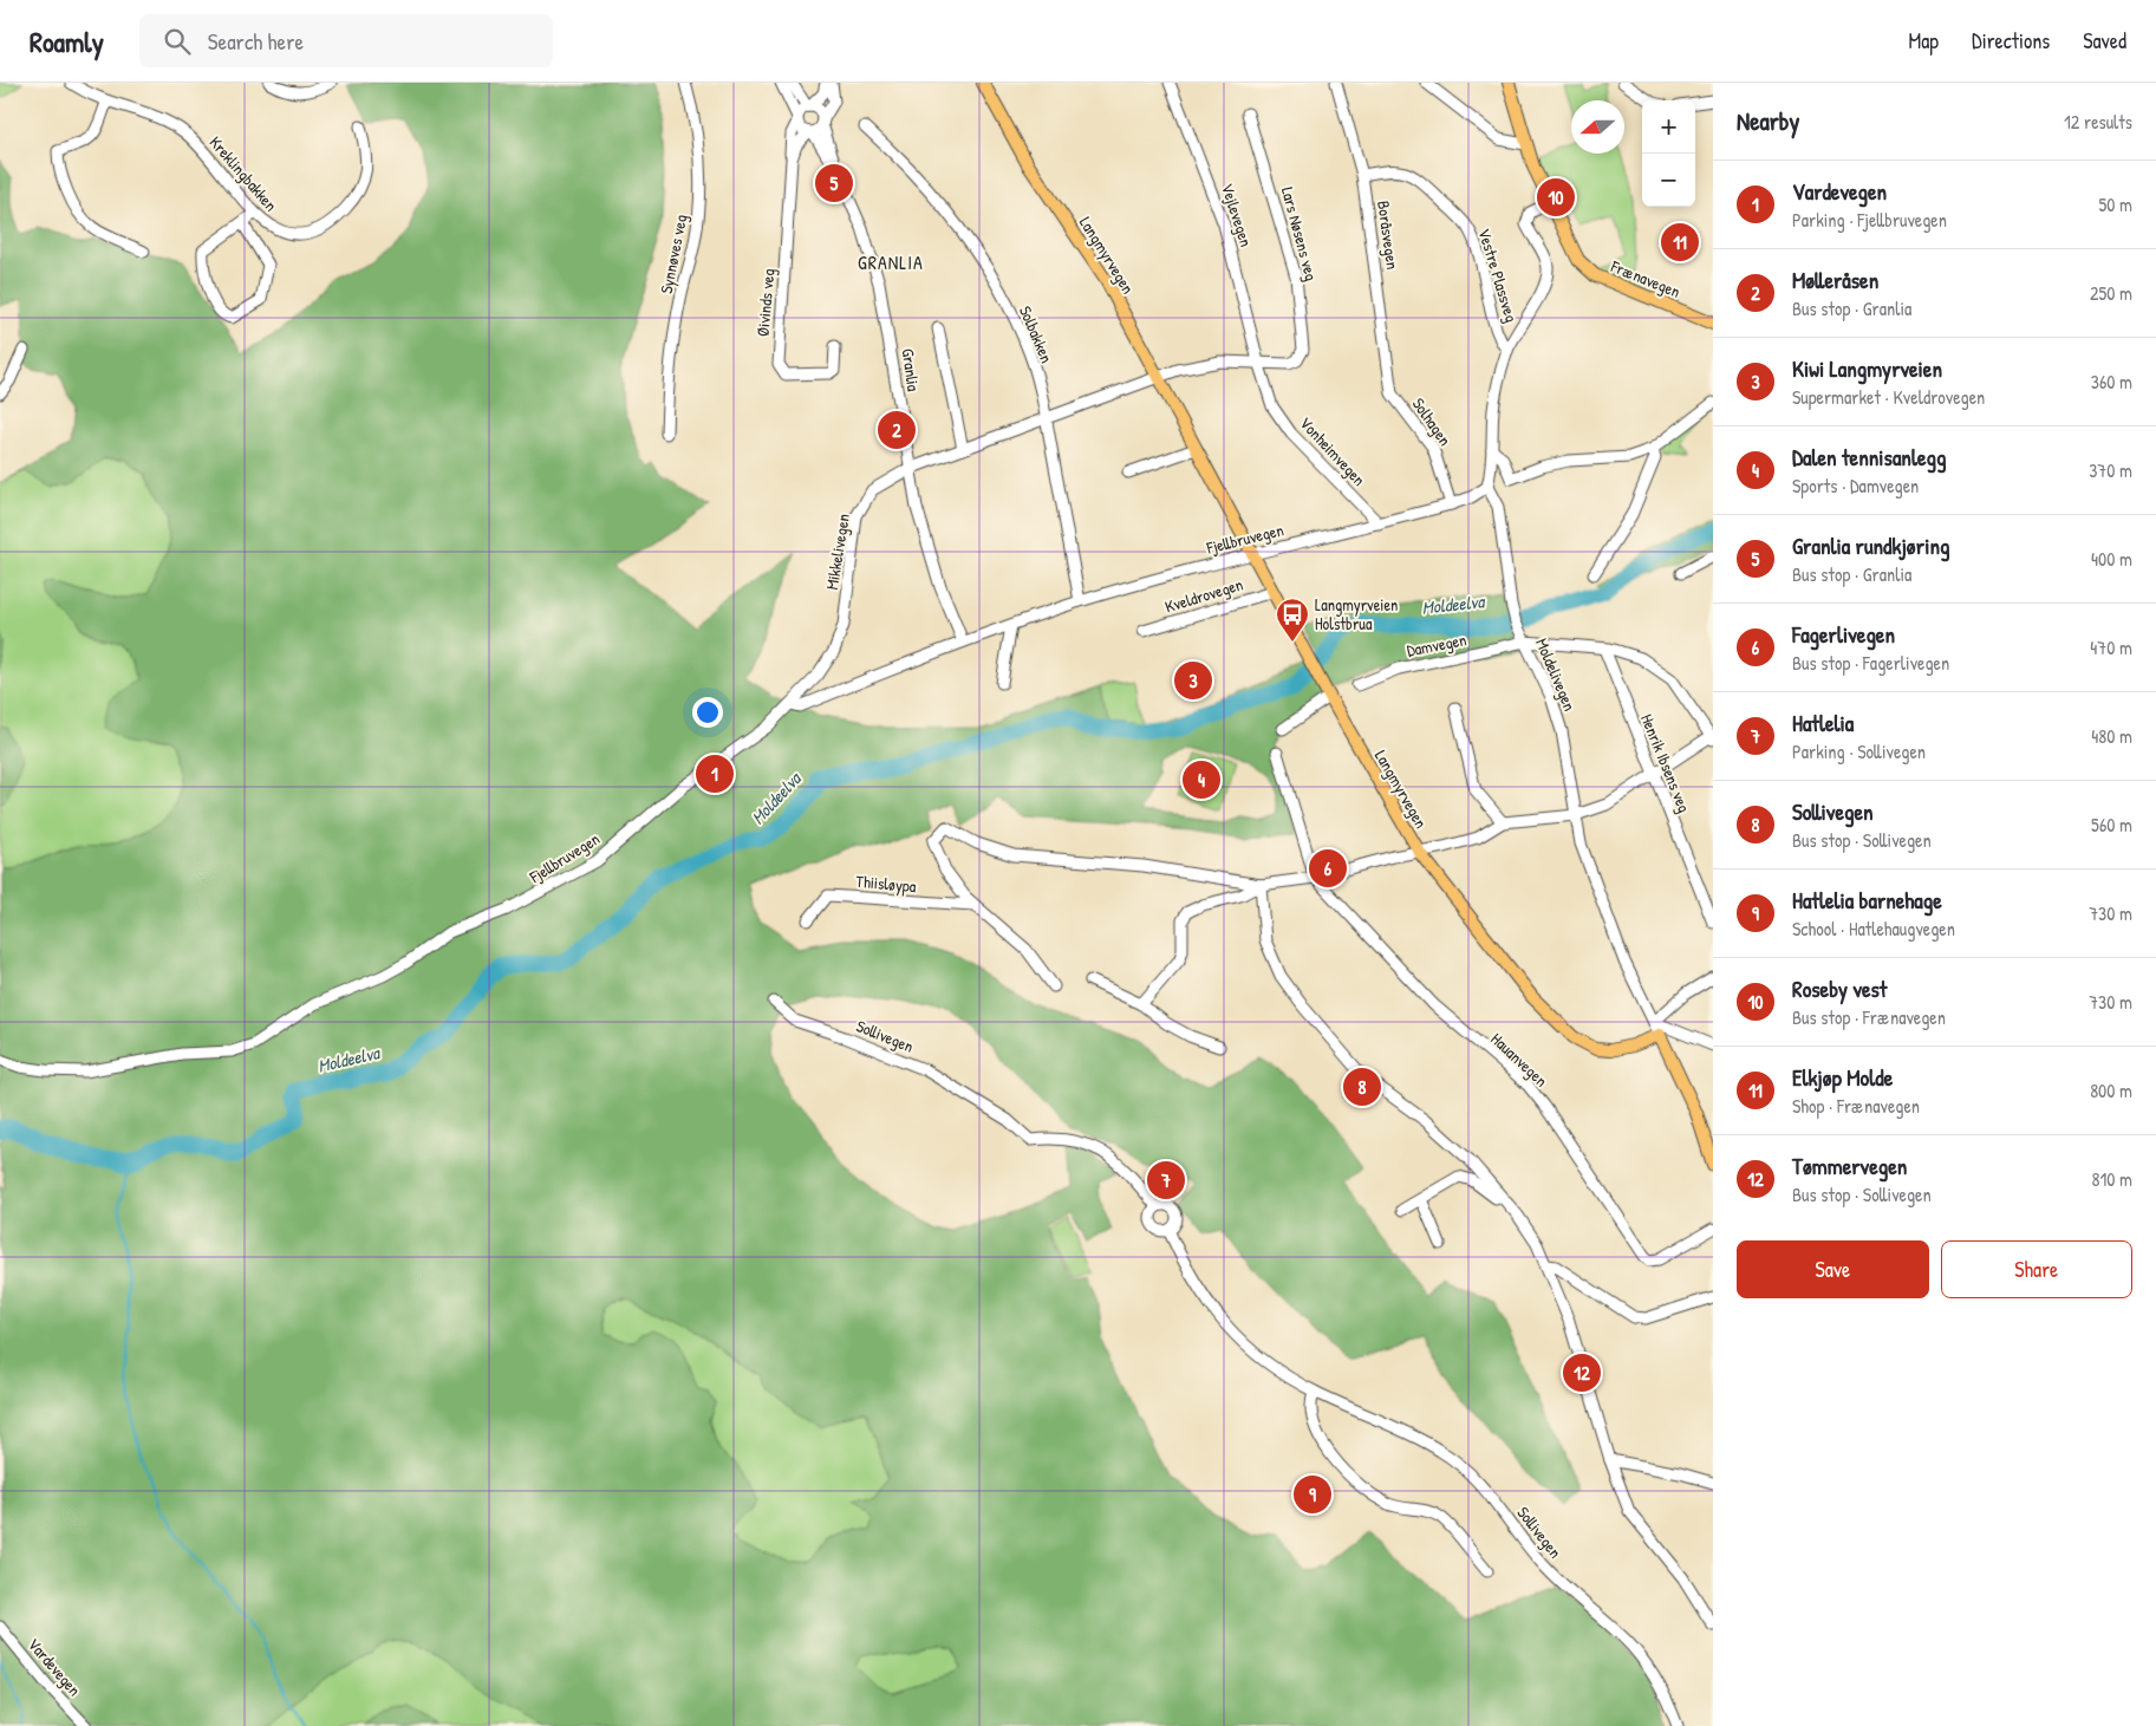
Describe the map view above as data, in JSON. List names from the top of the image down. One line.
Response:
{"streets":{"main road":["Langmyrvegen","Frænavegen","Moldelivegen"],"street":["Kreklingbakken","Vejlevegen","Lars Nøsens veg","Boråsvegen","Synnøves veg","Vestre Plassveg","Øivinds veg","Solbakken","Granlia","Solhagen","Vonheimvegen","Fjellbruvegen","Mikkelivegen","Kveldrovegen","Damvegen","Henrik Ibsens veg","Thiisløypa","Sollivegen","Hauanvegen","Vardevegen"]},"crossings":[["Vejlevegen","Lars Nøsens veg"],["Vejlevegen","Vonheimvegen"],["Vejlevegen","Mikkelivegen"],["Lars Nøsens veg","Vonheimvegen"],["Lars Nøsens veg","Mikkelivegen"],["Boråsvegen","Vestre Plassveg"],["Boråsvegen","Solhagen"],["Langmyrvegen","Fjellbruvegen"],["Langmyrvegen","Mikkelivegen"],["Langmyrvegen","Kveldrovegen"],["Langmyrvegen","Moldelivegen"],["Øivinds veg","Granlia"],["Solbakken","Fjellbruvegen"],["Solbakken","Mikkelivegen"],["Granlia","Fjellbruvegen"],["Granlia","Mikkelivegen"],["Solhagen","Fjellbruvegen"],["Vonheimvegen","Fjellbruvegen"],["Vonheimvegen","Mikkelivegen"],["Fjellbruvegen","Mikkelivegen"],["Fjellbruvegen","Moldelivegen"],["Damvegen","Moldelivegen"],["Damvegen","Henrik Ibsens veg"]],"districts":["GRANLIA"],"water":["Moldeelva"],"places":{"bus stop":["Langmyrveien Holstbrua"]},"north":"left","page":{"header":"Roamly","search":"Search here","nav":["Map","Directions","Saved"],"heading":["Nearby","12 results"],"map_buttons":["+","−"],"list":[{"mark":"1","name":"Vardevegen","note":"Parking · Fjellbruvegen","value":"50 m"},{"mark":"2","name":"Mølleråsen","note":"Bus stop · Granlia","value":"250 m"},{"mark":"3","name":"Kiwi Langmyrveien","note":"Supermarket · Kveldrovegen","value":"360 m"},{"mark":"4","name":"Dalen tennisanlegg","note":"Sports · Damvegen","value":"370 m"},{"mark":"5","name":"Granlia rundkjøring","note":"Bus stop · Granlia","value":"400 m"},{"mark":"6","name":"Fagerlivegen","note":"Bus stop · Fagerlivegen","value":"470 m"},{"mark":"7","name":"Hatlelia","note":"Parking · Sollivegen","value":"480 m"},{"mark":"8","name":"Sollivegen","note":"Bus stop · Sollivegen","value":"560 m"},{"mark":"9","name":"Hatlelia barnehage","note":"School · Hatlehaugvegen","value":"730 m"},{"mark":"10","name":"Roseby vest","note":"Bus stop · Frænavegen","value":"730 m"},{"mark":"11","name":"Elkjøp Molde","note":"Shop · Frænavegen","value":"800 m"},{"mark":"12","name":"Tømmervegen","note":"Bus stop · Sollivegen","value":"810 m"}],"pins":["5","10","11","2","3","1","4","6","8","7","12","9"],"buttons":["Save","Share"]}}
